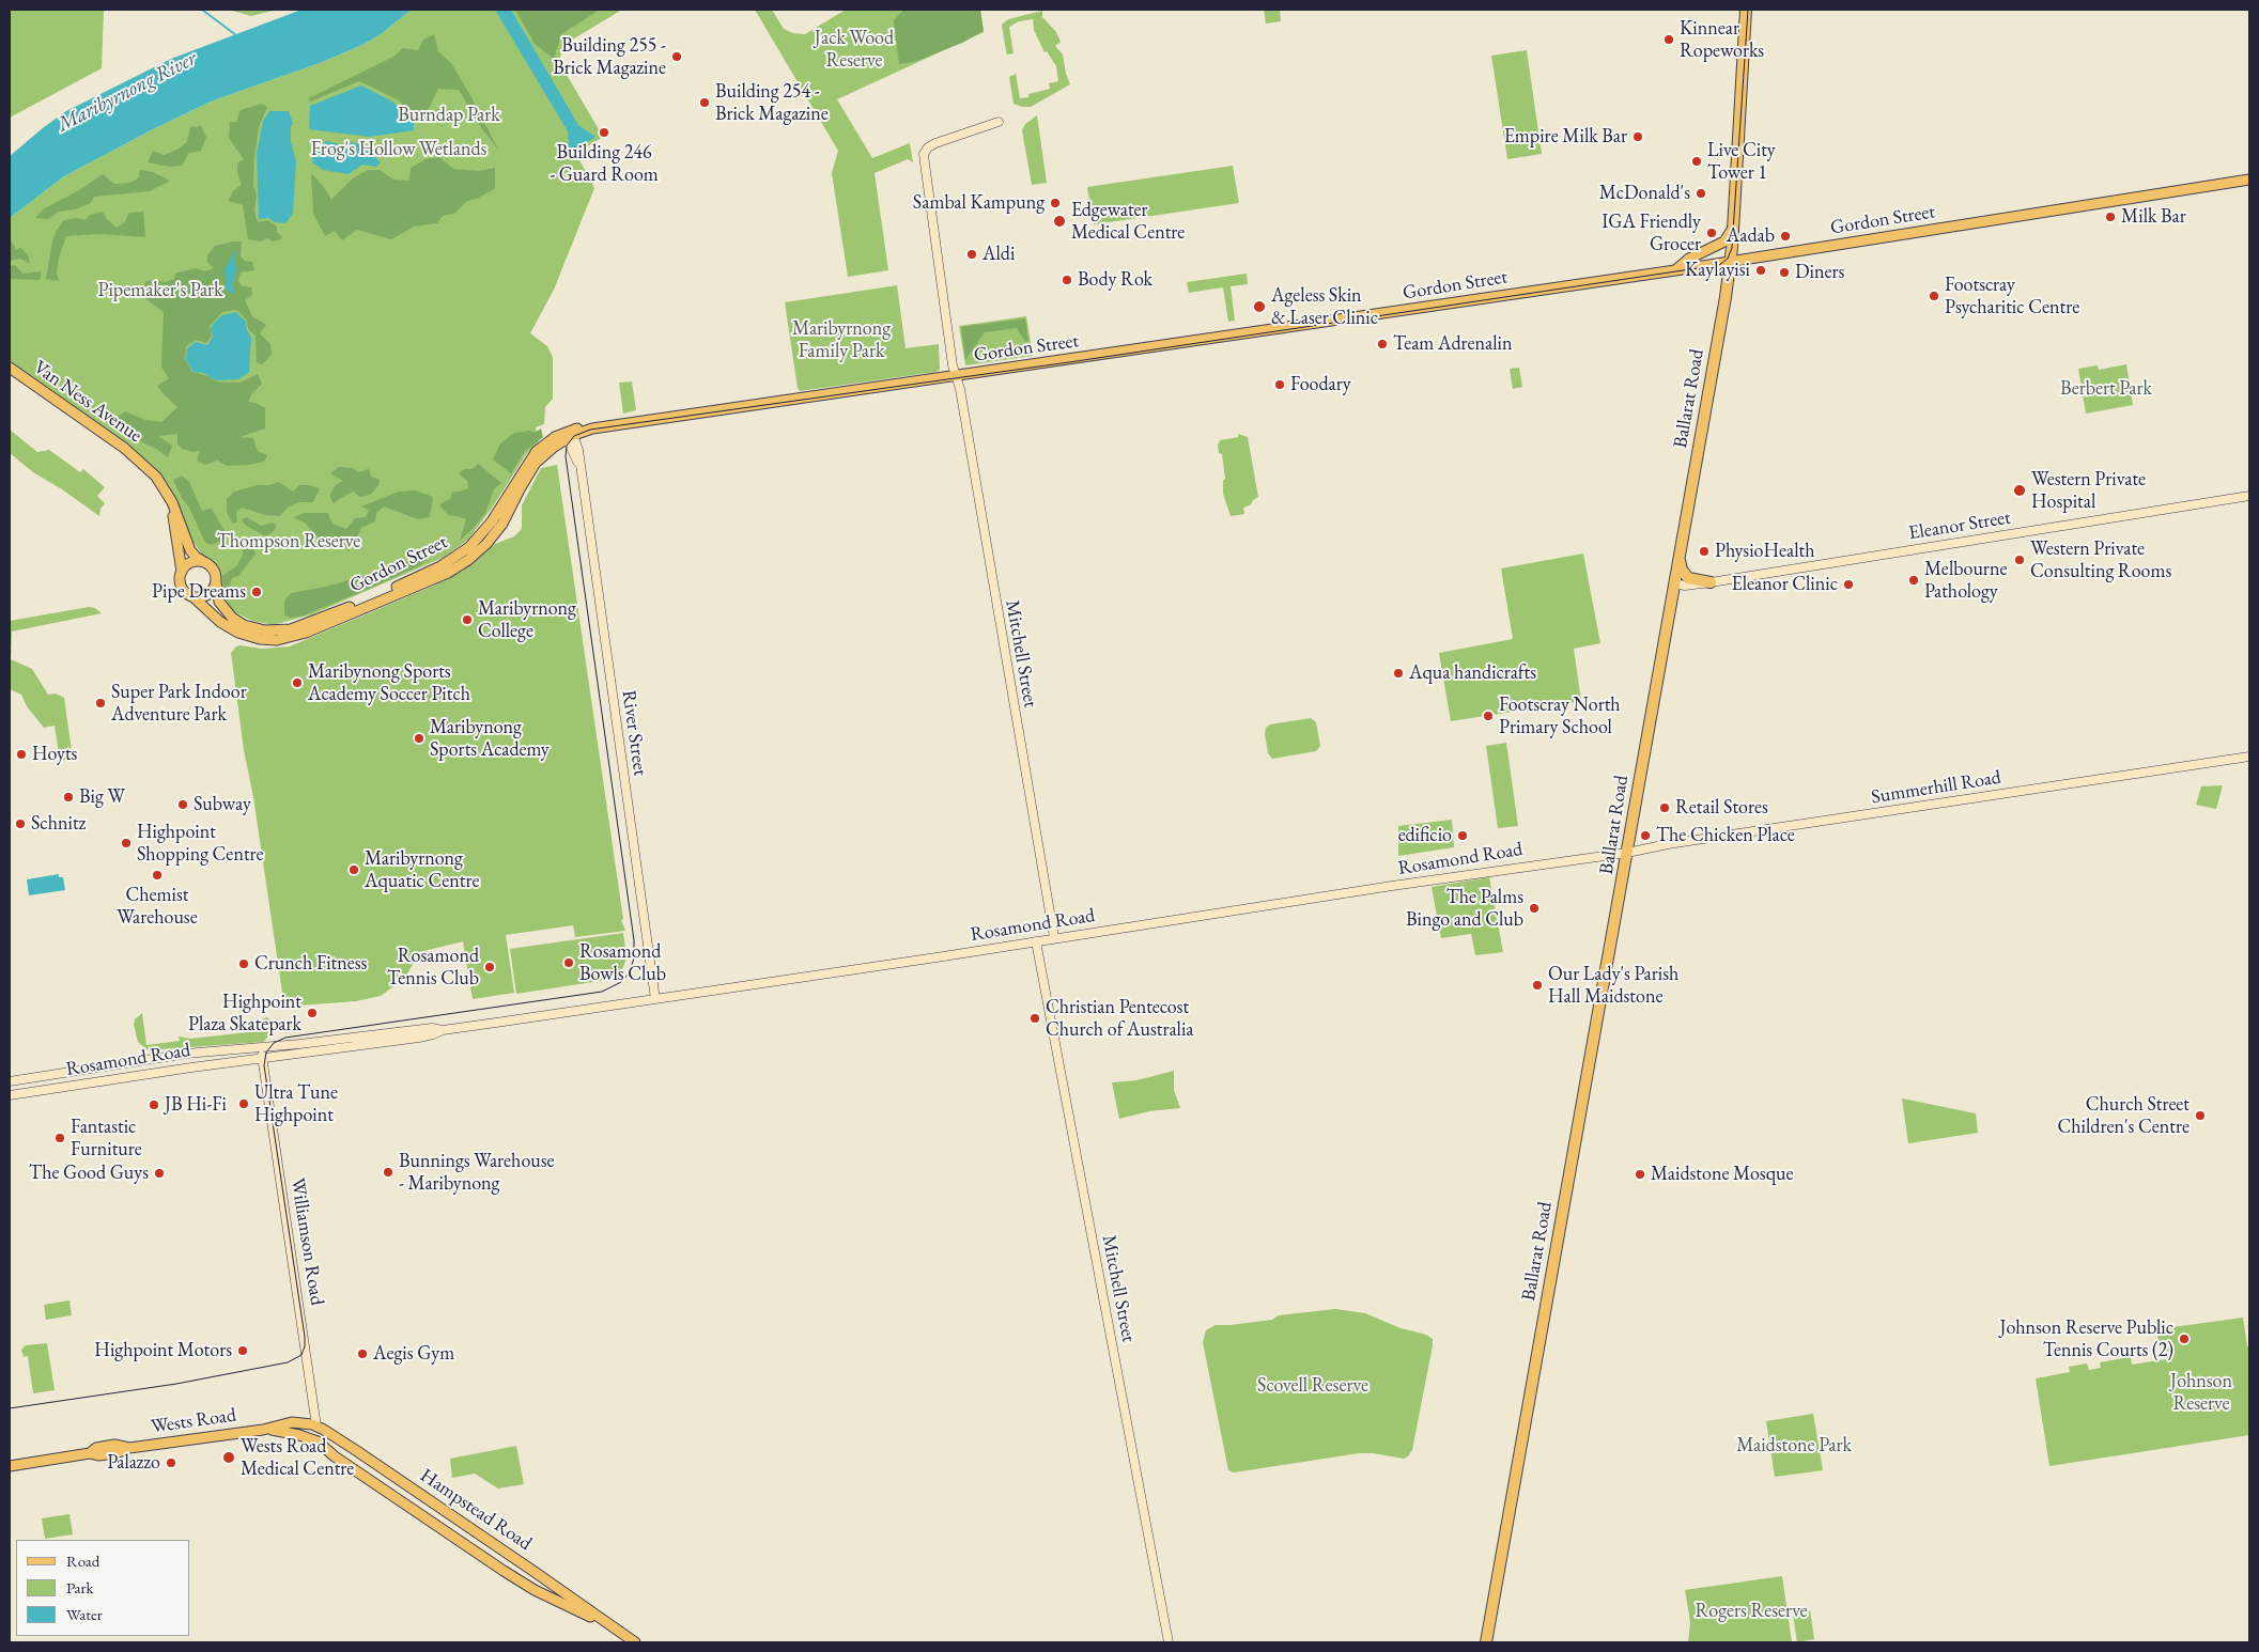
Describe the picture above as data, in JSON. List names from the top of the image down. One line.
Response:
{"streets":{"highway":["Ballarat Road"],"main road":["Gordon Street","Van Ness Avenue","Williamson Road","Wests Road","Hampstead Road"],"street":["Eleanor Street","Mitchell Street","River Street","Summerhill Road","Rosamond Road"]},"crossings":[["Gordon Street","Ballarat Road"],["Gordon Street","Van Ness Avenue"],["Gordon Street","Mitchell Street"],["Gordon Street","River Street"],["Ballarat Road","Eleanor Street"],["Ballarat Road","Summerhill Road"],["Ballarat Road","Rosamond Road"],["Mitchell Street","Rosamond Road"],["River Street","Rosamond Road"],["Summerhill Road","Rosamond Road"],["Rosamond Road","Williamson Road"],["Williamson Road","Wests Road"],["Williamson Road","Hampstead Road"],["Wests Road","Hampstead Road"]],"water":["Maribyrnong River"],"parks":["Jack Wood Reserve","Burndap Park","Frog's Hollow Wetlands","Pipemaker's Park","Maribyrnong Family Park","Berbert Park","Thompson Reserve","Johnson Reserve","Scovell Reserve","Maidstone Park","Rogers Reserve"],"places":["Kinnear Ropeworks","Building 255 - Brick Magazine","Building 254 - Brick Magazine","Building 246 - Guard Room","Empire Milk Bar","Live City Tower 1","McDonald's","Sambal Kampung","Milk Bar","Edgewater Medical Centre","IGA Friendly Grocer","Aadab","Aldi","Kaylayisi","Diners","Body Rok","Footscray Psycharitic Centre","Ageless Skin & Laser Clinic","Team Adrenalin","Foodary","Western Private Hospital","PhysioHealth","Western Private Consulting Rooms","Melbourne Pathology","Eleanor Clinic","Pipe Dreams","Maribyrnong College","Aqua handicrafts","Maribynong Sports Academy Soccer Pitch","Super Park Indoor Adventure Park","Footscray North Primary School","Maribynong Sports Academy","Hoyts","Big W","Subway","Retail Stores","Schnitz","edificio","The Chicken Place","Highpoint Shopping Centre","Maribyrnong Aquatic Centre","Chemist Warehouse","The Palms Bingo and Club","Rosamond Bowls Club","Crunch Fitness","Rosamond Tennis Club","Our Lady's Parish Hall Maidstone","Highpoint Plaza Skatepark","Christian Pentecost Church of Australia","Ultra Tune Highpoint","JB Hi-Fi","Church Street Children's Centre","Fantastic Furniture","Bunnings Warehouse - Maribynong","The Good Guys","Maidstone Mosque","Johnson Reserve Public Tennis Courts (2)","Highpoint Motors","Aegis Gym","Wests Road Medical Centre","Palazzo"],"legend":["Road","Park","Water"]}
